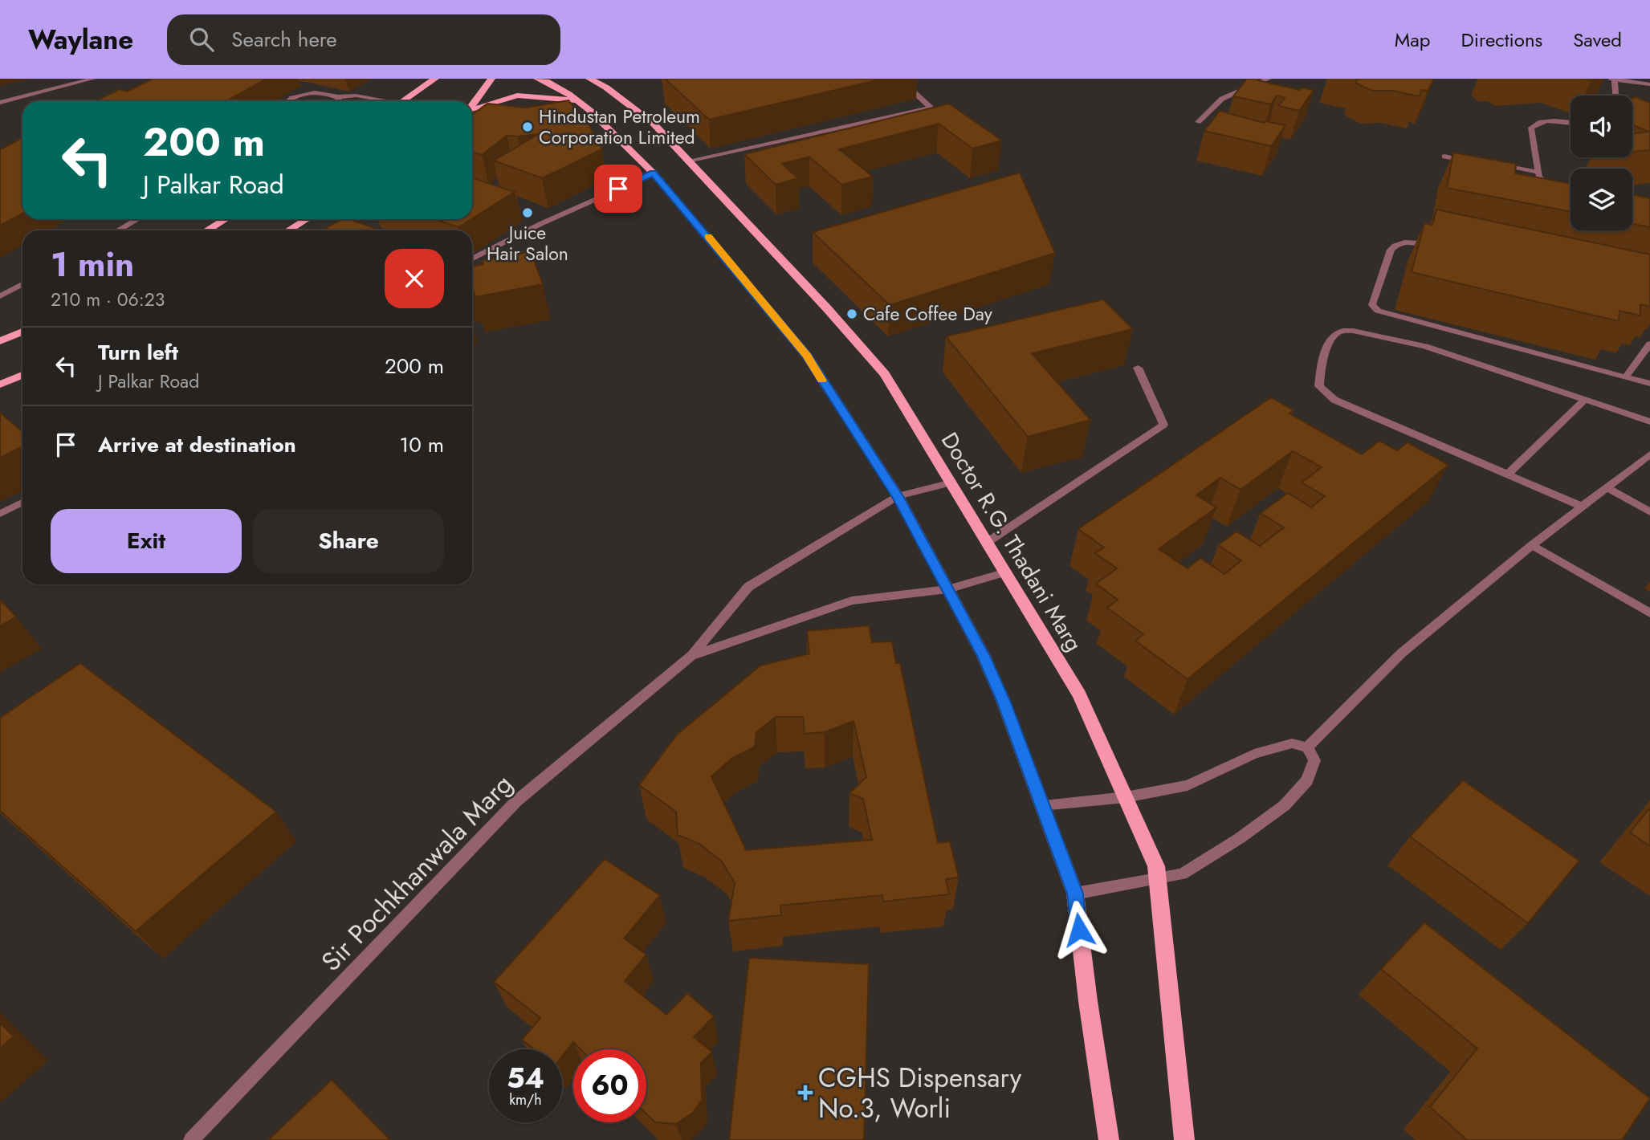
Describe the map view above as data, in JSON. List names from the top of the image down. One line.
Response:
{"streets":{"main road":["Doctor R.G. Thadani Marg"],"street":["Sir Pochkhanwala Marg"]},"crossings":[["Doctor R.G. Thadani Marg","Sir Pochkhanwala Marg"]],"places":{"other":["Hindustan Petroleum Corporation Limited","Juice Hair Salon","Cafe Coffee Day"],"health":["CGHS Dispensary No.3, Worli"]},"page":{"header":"Waylane","search":"Search here","nav":["Map","Directions","Saved"],"turn":["200 m","J Palkar Road"],"heading":["1 min","210 m · 06:23"],"list":[{"name":"Turn left","note":"J Palkar Road","value":"200 m"},{"name":"Arrive at destination","value":"10 m"}],"buttons":["Exit","Share"],"speed":"54 km/h","limit":"60"}}
